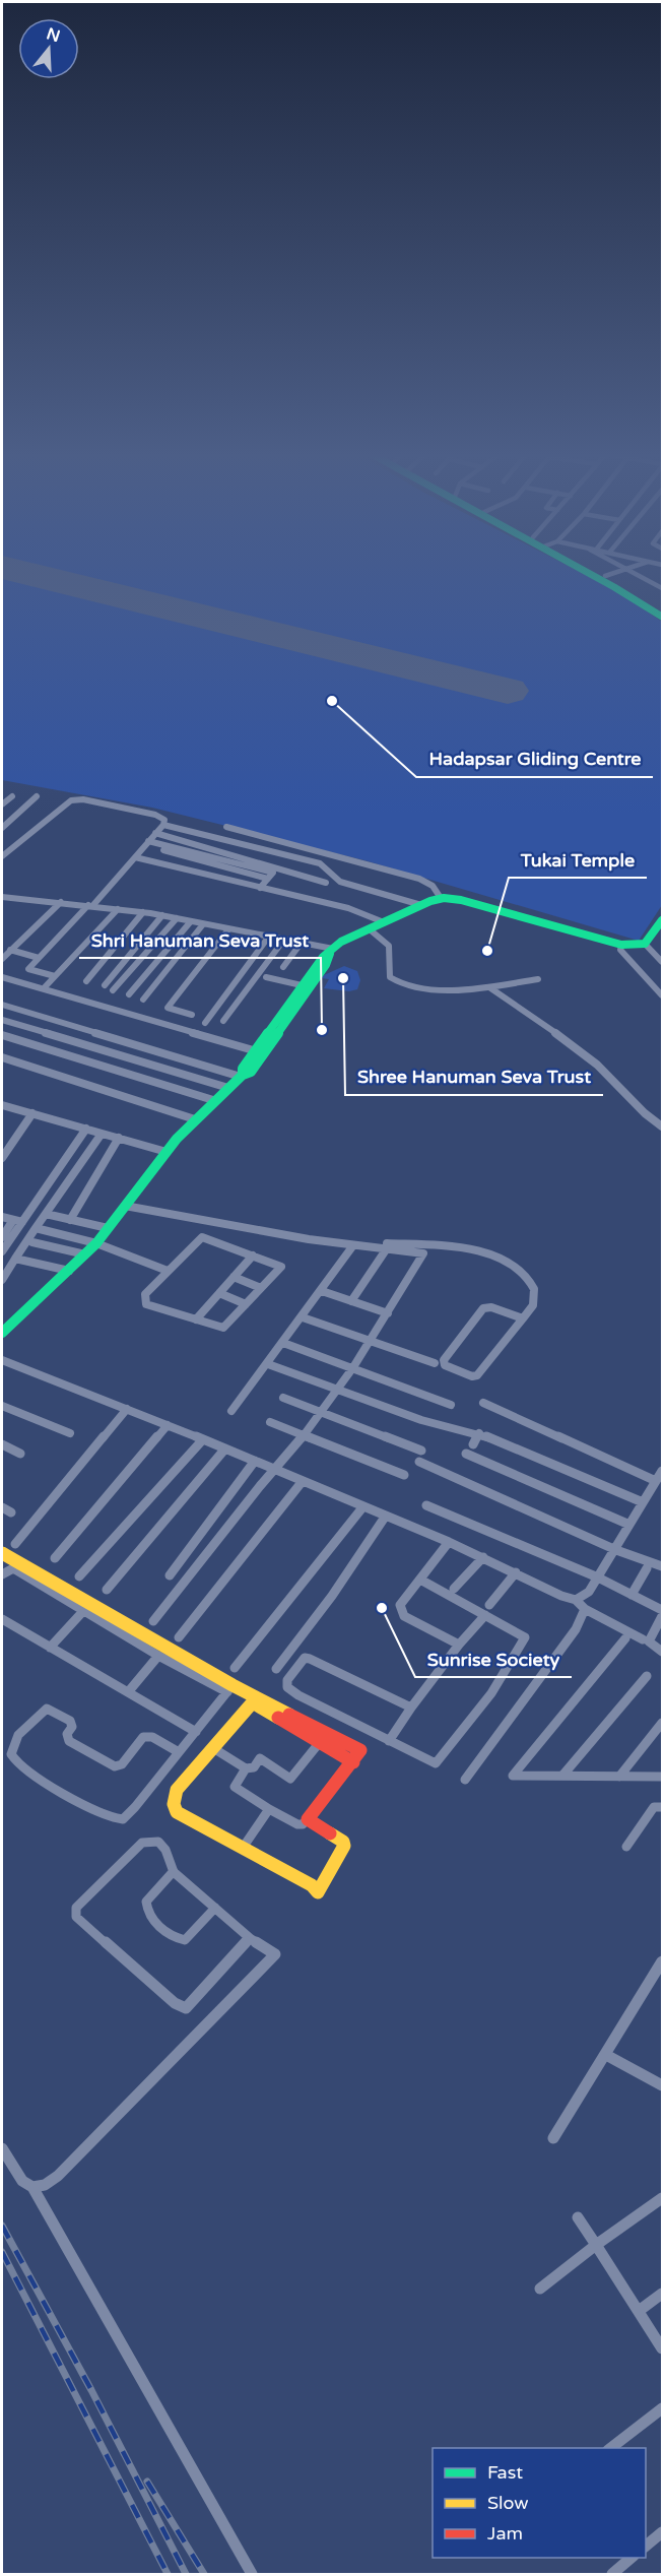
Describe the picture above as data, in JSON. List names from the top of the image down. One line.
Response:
{"places":["Hadapsar Gliding Centre","Tukai Temple","Shree Hanuman Seva Trust","Shri Hanuman Seva Trust","Sunrise Society"],"legend":["Fast","Slow","Jam"],"north":"top"}
